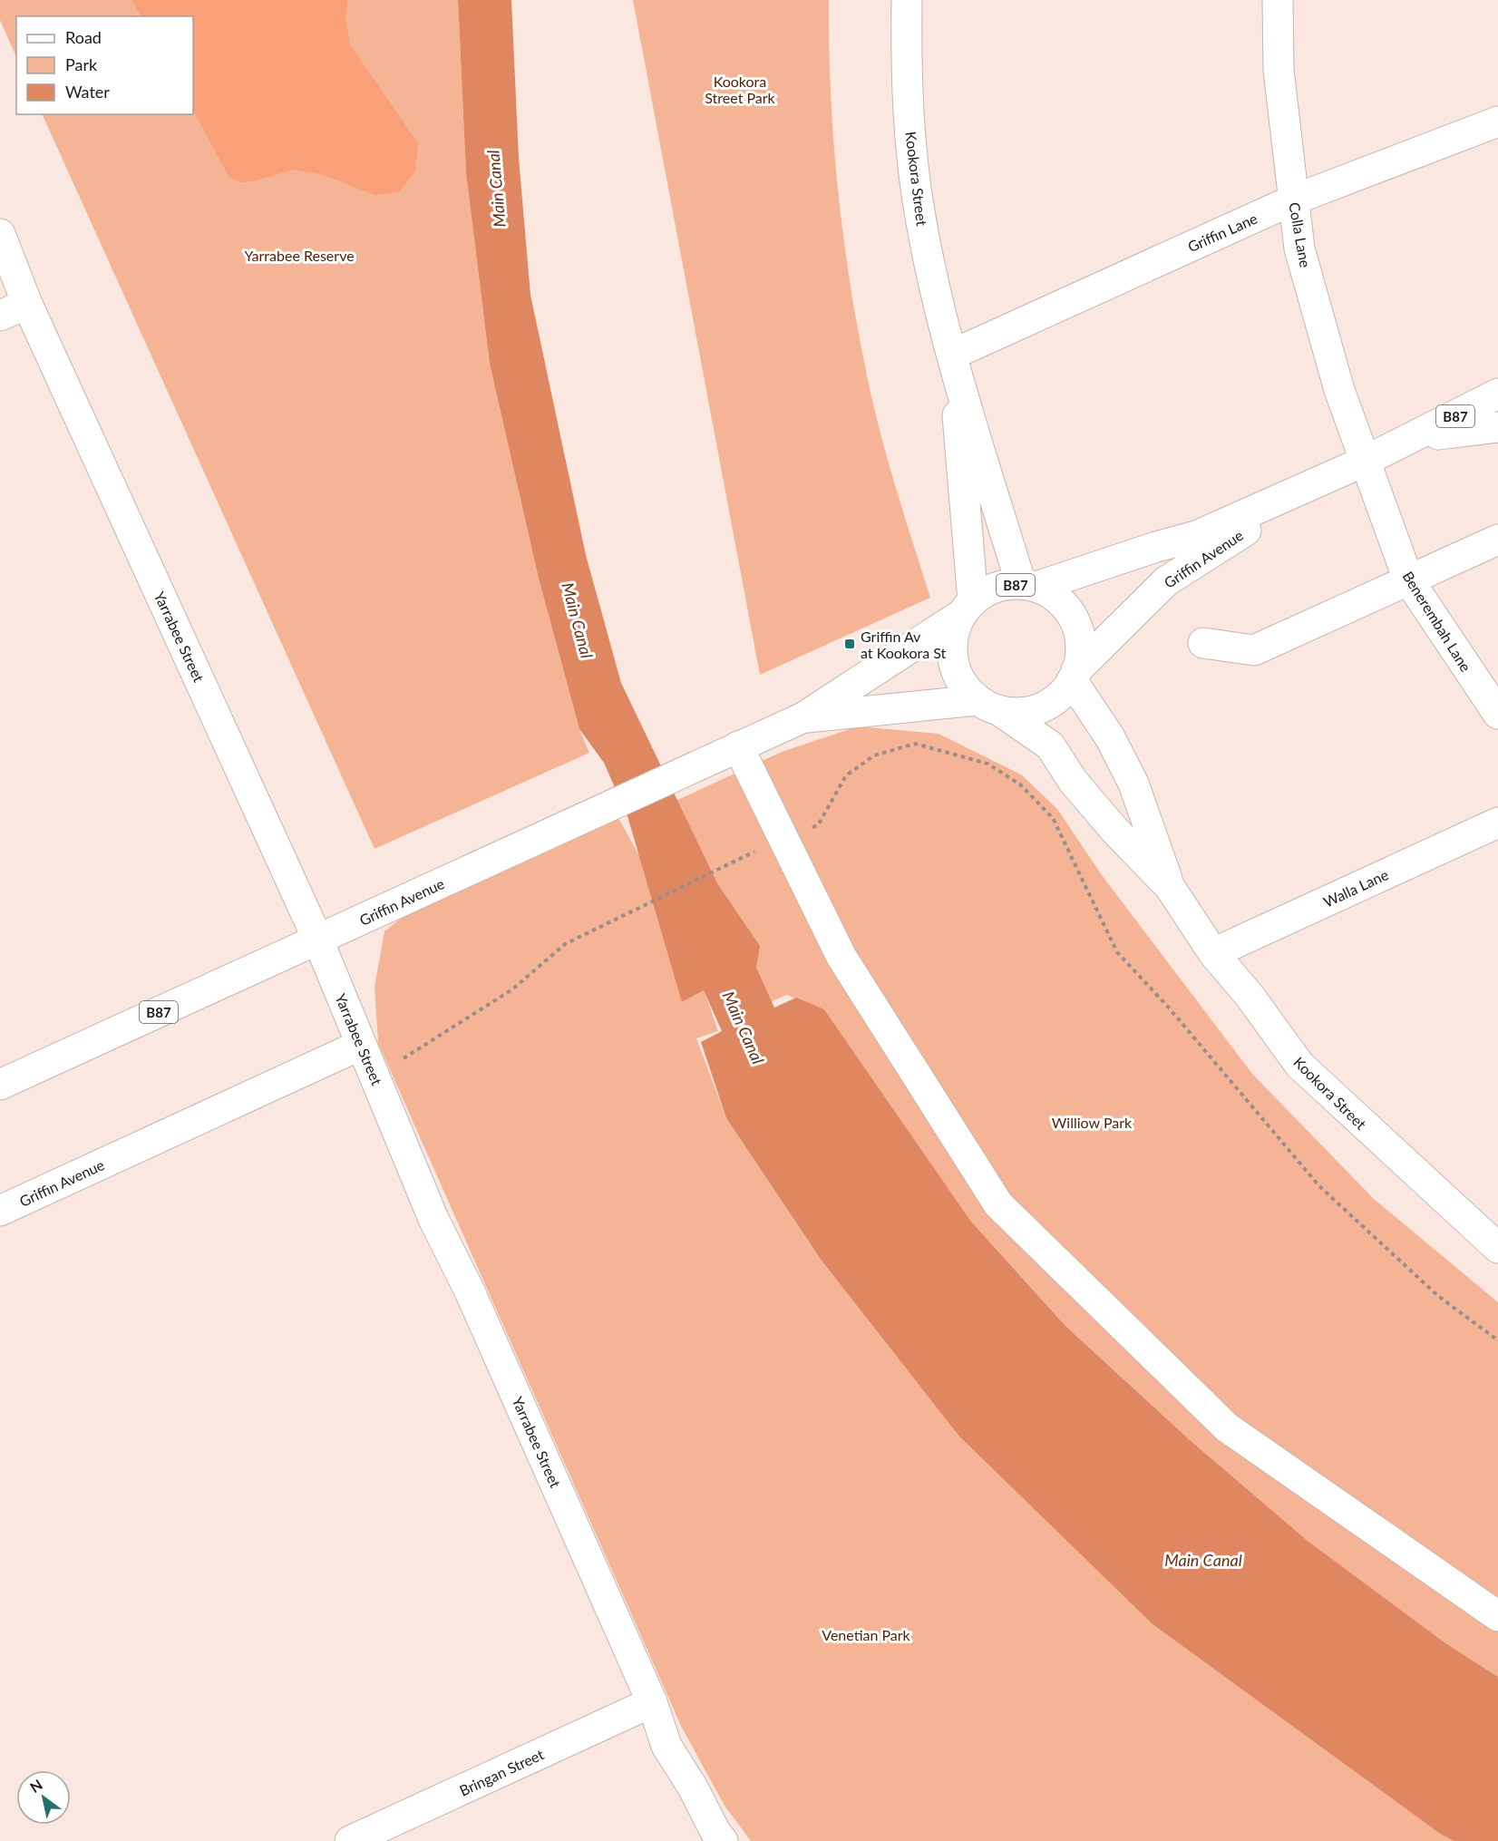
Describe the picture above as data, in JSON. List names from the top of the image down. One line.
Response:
{"streets":{"street":["Kookora Street","Griffin Lane","Colla Lane","B87","Griffin Avenue","Benerembah Lane","Yarrabee Street","Walla Lane","Bringan Street"]},"crossings":[["Kookora Street","Griffin Lane"],["Kookora Street","B87"],["Kookora Street","Griffin Avenue"],["Kookora Street","Walla Lane"],["Griffin Lane","Colla Lane"],["Colla Lane","Griffin Avenue"],["Colla Lane","Benerembah Lane"],["B87","Griffin Avenue"],["Griffin Avenue","Benerembah Lane"],["Griffin Avenue","Yarrabee Street"],["Yarrabee Street","Bringan Street"]],"water":["Main Canal"],"parks":["Kookora Street Park","Yarrabee Reserve","Williow Park","Venetian Park"],"places":{"transit":["Griffin Av at Kookora St"]},"legend":["Road","Park","Water"],"north":"top left"}
